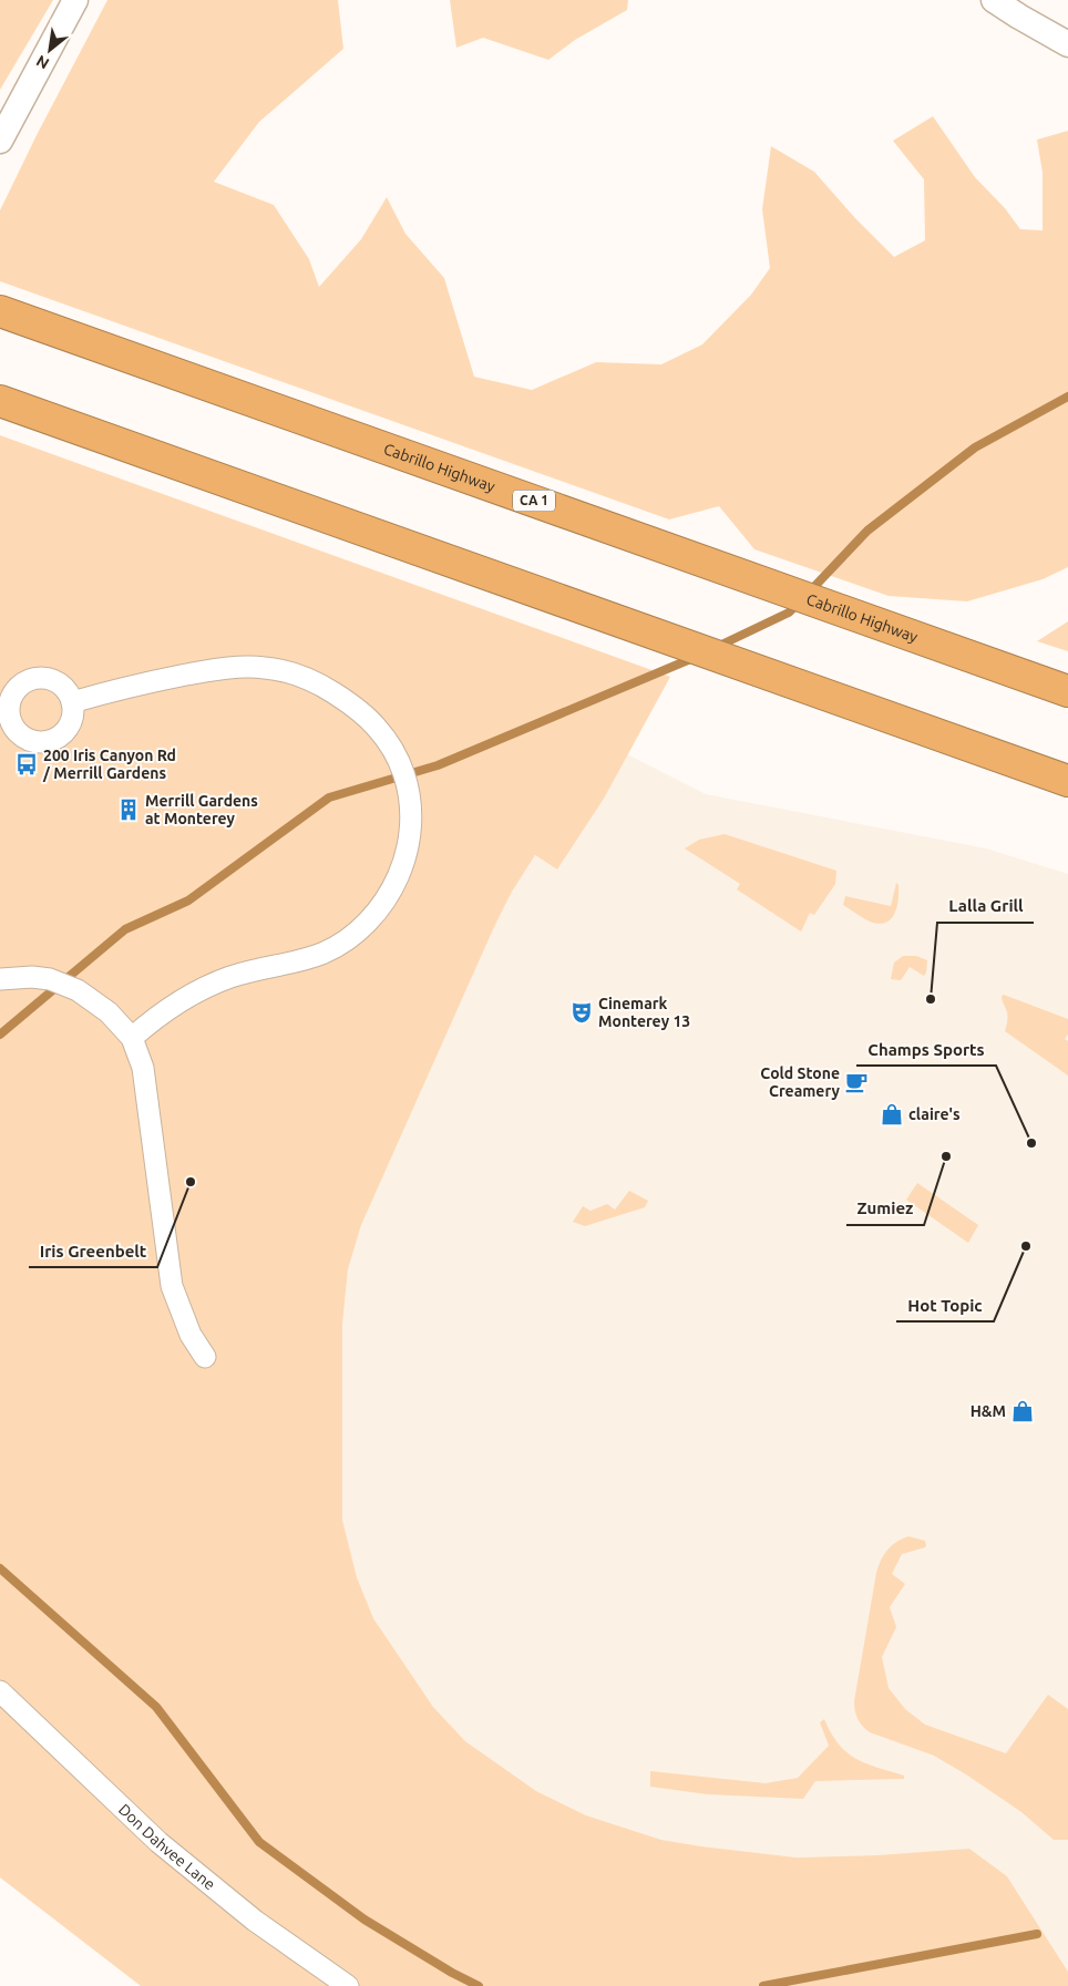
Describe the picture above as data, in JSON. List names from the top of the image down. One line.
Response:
{"streets":{"highway":["Cabrillo Highway","CA 1"],"street":["Don Dahvee Lane"]},"places":{"bus stop":["200 Iris Canyon Rd / Merrill Gardens"],"building":["Merrill Gardens at Monterey"],"other":["Lalla Grill","Champs Sports","Zumiez","Iris Greenbelt","Hot Topic"],"theatre":["Cinemark Monterey 13"],"cafe":["Cold Stone Creamery"],"shop":["claire's","H&M"]},"north":"bottom left"}
